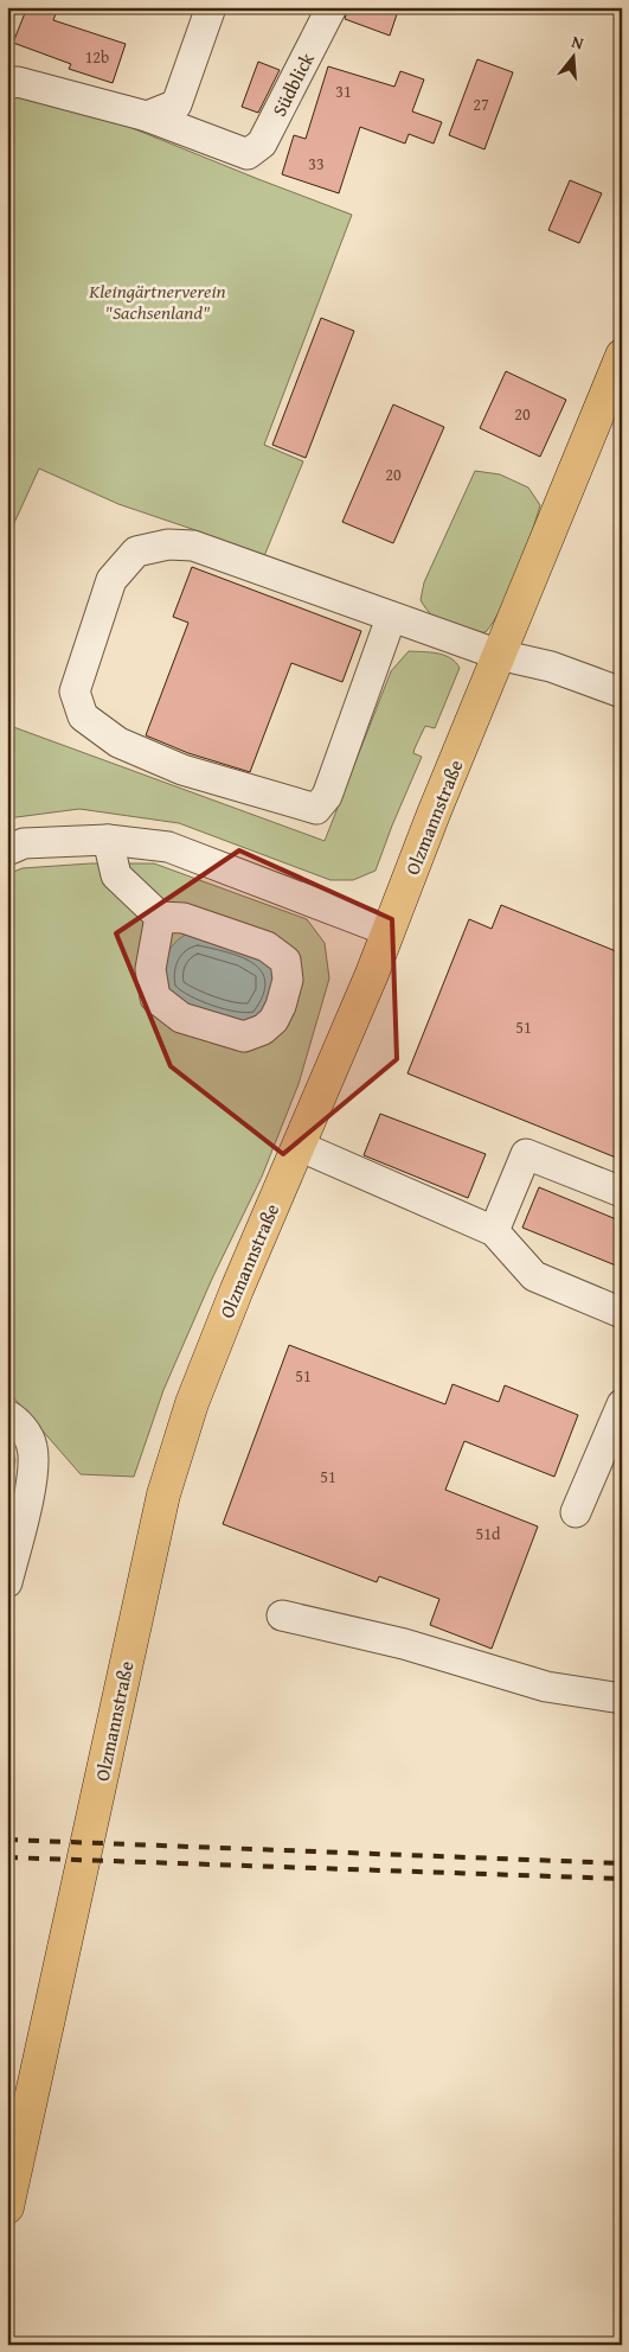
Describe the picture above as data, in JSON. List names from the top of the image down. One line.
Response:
{"streets":{"main road":["Olzmannstraße"],"street":["Südblick"]},"parks":["Kleingärtnerverein \"Sachsenland\""],"house_numbers":["12b","31","27","33","20","20","51","51","51","51d"],"north":"top"}
